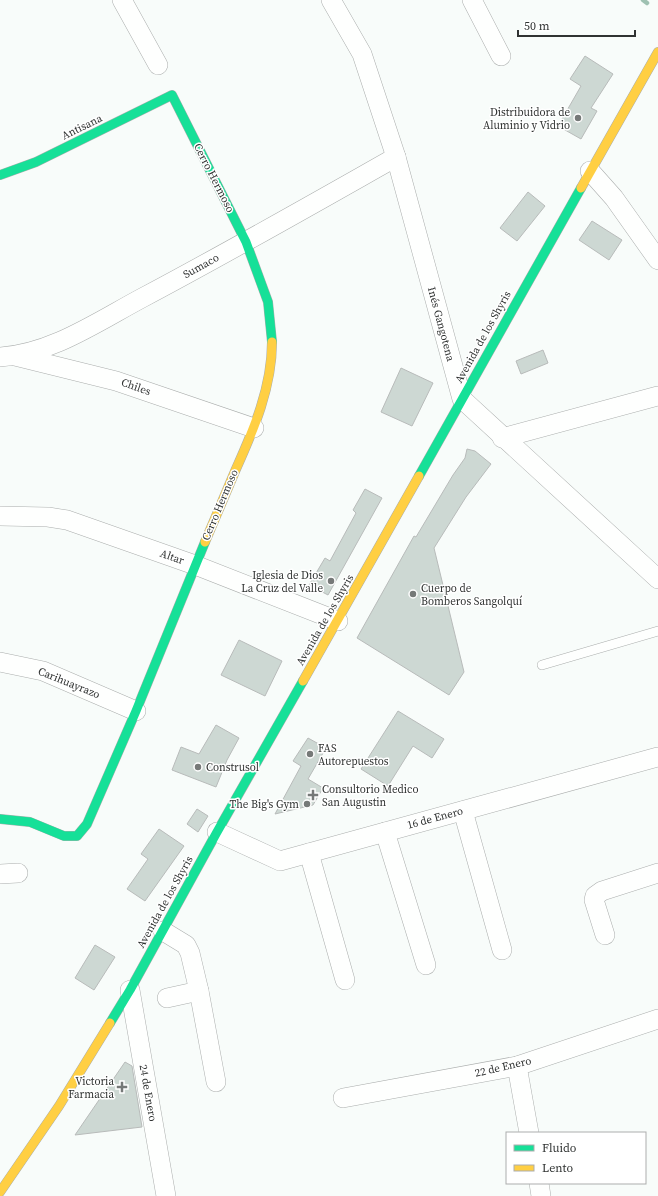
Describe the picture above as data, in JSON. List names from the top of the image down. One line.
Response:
{"streets":{"main road":["Antisana","Cerro Hermoso","Avenida de los Shyris"],"street":["Sumaco","Inés Gangotena","Chiles","Altar","Carihuayrazo","16 de Enero","22 de Enero","24 de Enero"]},"crossings":[["Antisana","Cerro Hermoso"],["Cerro Hermoso","Sumaco"],["Cerro Hermoso","Chiles"],["Cerro Hermoso","Altar"],["Cerro Hermoso","Carihuayrazo"],["Sumaco","Inés Gangotena"],["Sumaco","Chiles"],["Inés Gangotena","Avenida de los Shyris"],["Avenida de los Shyris","Altar"],["Avenida de los Shyris","16 de Enero"],["Avenida de los Shyris","24 de Enero"]],"places":{"other":["Distribuidora de Aluminio y Vidrio","Iglesia de Dios La Cruz del Valle","Cuerpo de Bomberos Sangolquí","FAS Autorepuestos","Construsol","The Big's Gym"],"health":["Consultorio Medico San Augustin","Victoria Farmacia"]},"legend":["Fluido","Lento"],"scale_bar":"50 m"}
